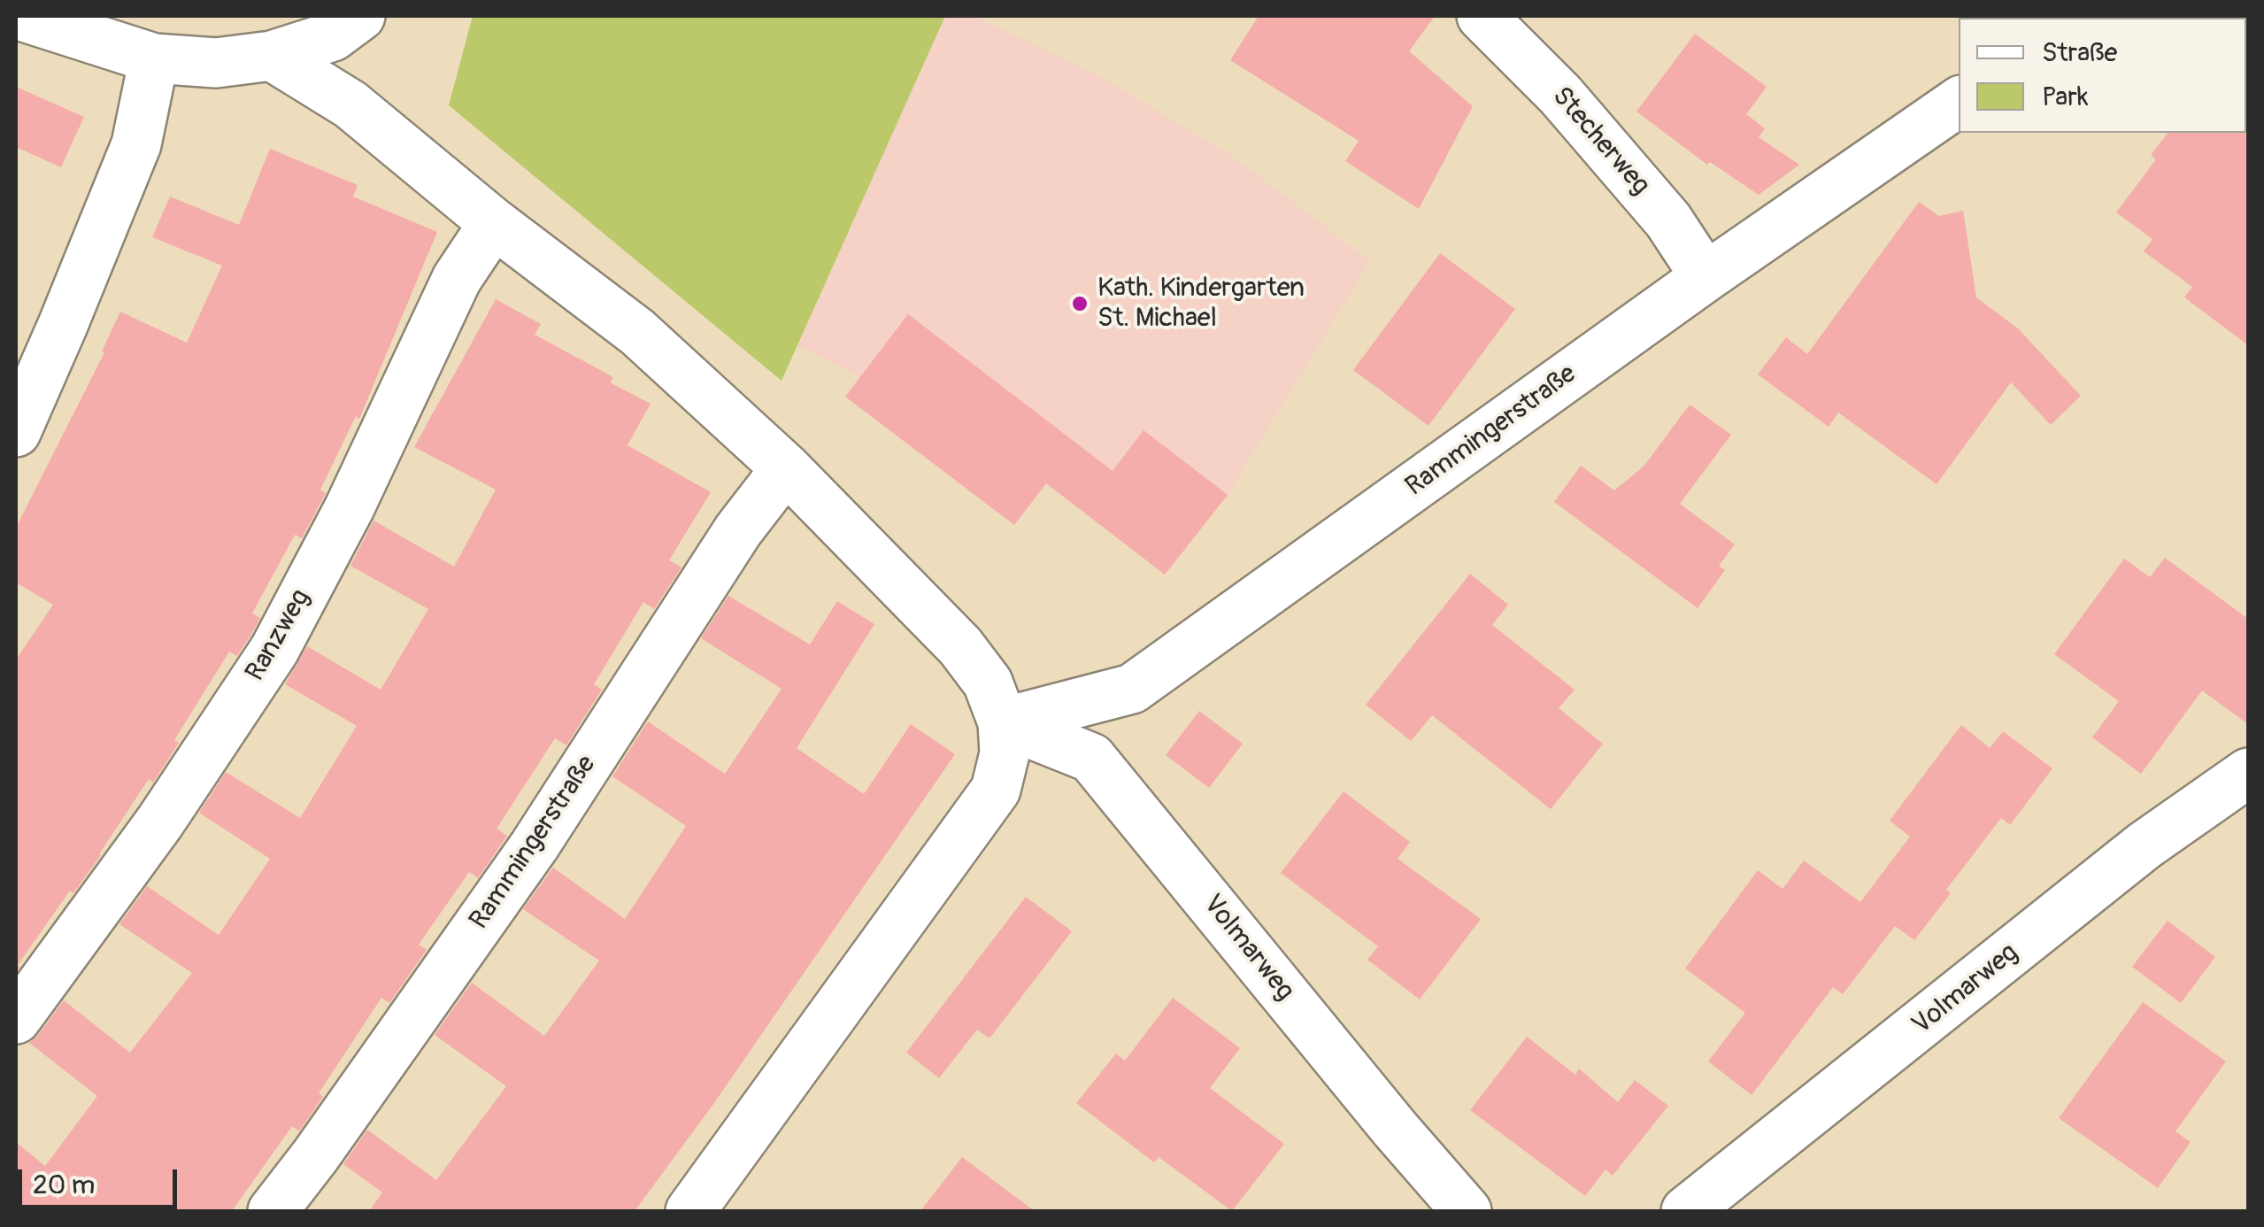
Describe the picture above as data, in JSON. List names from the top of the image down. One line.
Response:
{"streets":{"street":["Stecherweg","Rammingerstraße","Ranzweg","Volmarweg"]},"crossings":[["Stecherweg","Rammingerstraße"],["Rammingerstraße","Volmarweg"]],"places":["Kath. Kindergarten St. Michael"],"legend":["Straße","Park"],"scale_bar":"20 m"}
